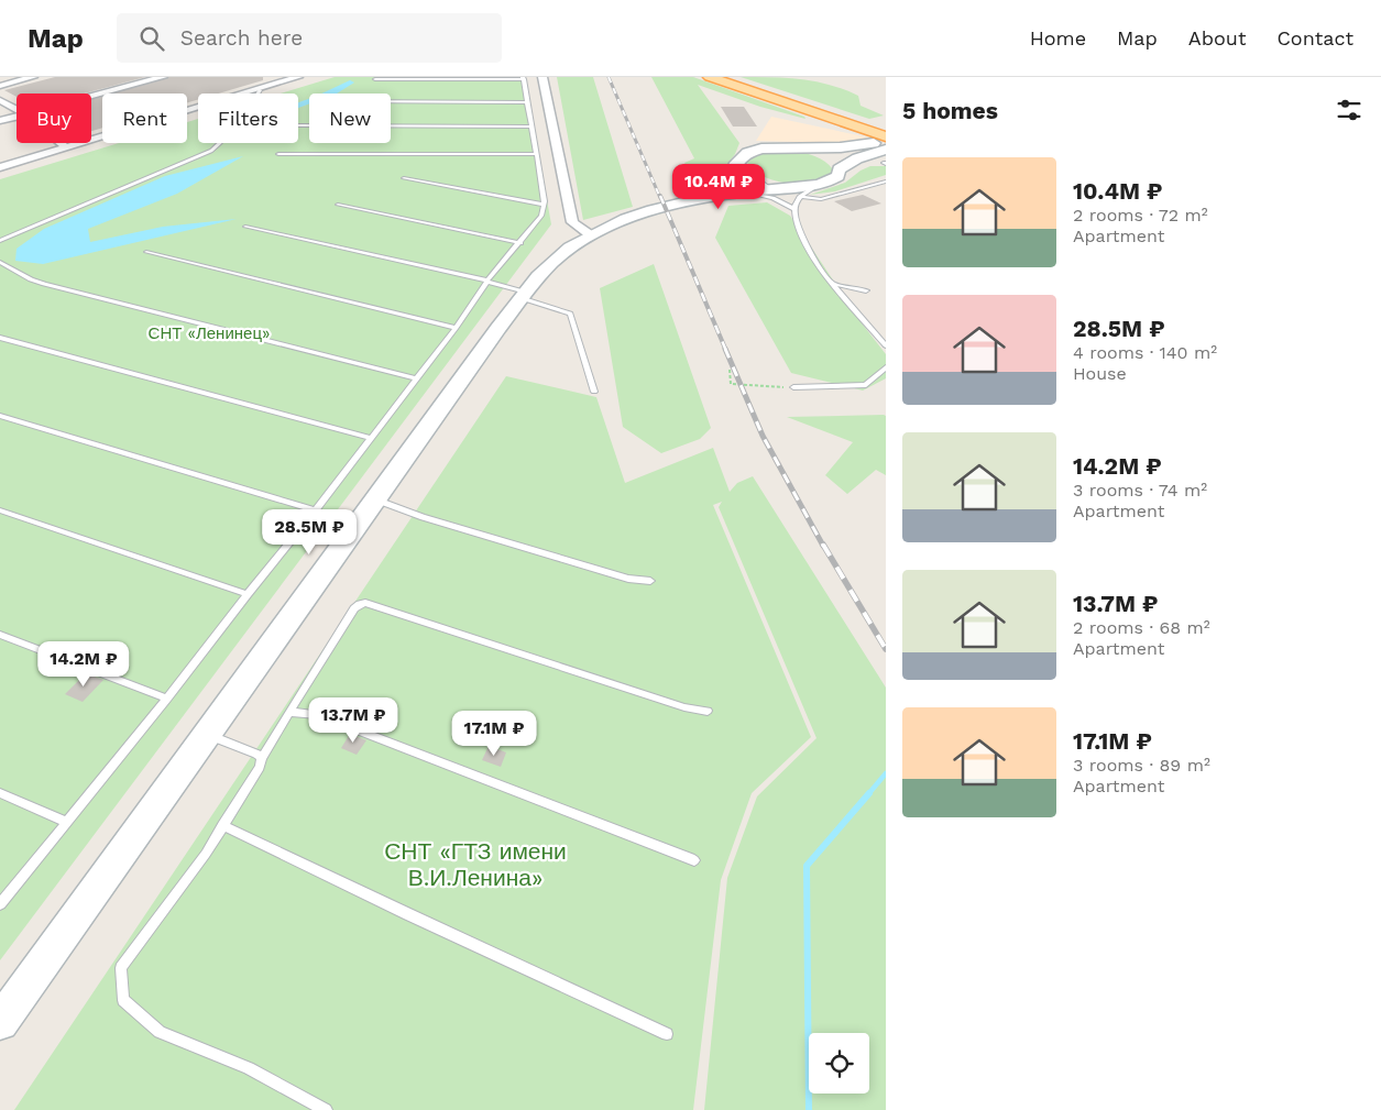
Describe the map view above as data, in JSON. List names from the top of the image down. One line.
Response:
{"parks":["СНТ «Ленинец»","СНТ «ГТЗ имени В.И.Ленина»"],"page":{"header":"Map","search":"Search here","nav":["Home","Map","About","Contact"],"heading":"5 homes","chip":["Buy","Rent","Filters","New"],"list":[{"name":"10.4M ₽","note":"2 rooms · 72 m² · Apartment"},{"name":"28.5M ₽","note":"4 rooms · 140 m² · House"},{"name":"14.2M ₽","note":"3 rooms · 74 m² · Apartment"},{"name":"13.7M ₽","note":"2 rooms · 68 m² · Apartment"},{"name":"17.1M ₽","note":"3 rooms · 89 m² · Apartment"}],"price":["10.4M ₽","28.5M ₽","14.2M ₽","13.7M ₽","17.1M ₽"]}}
